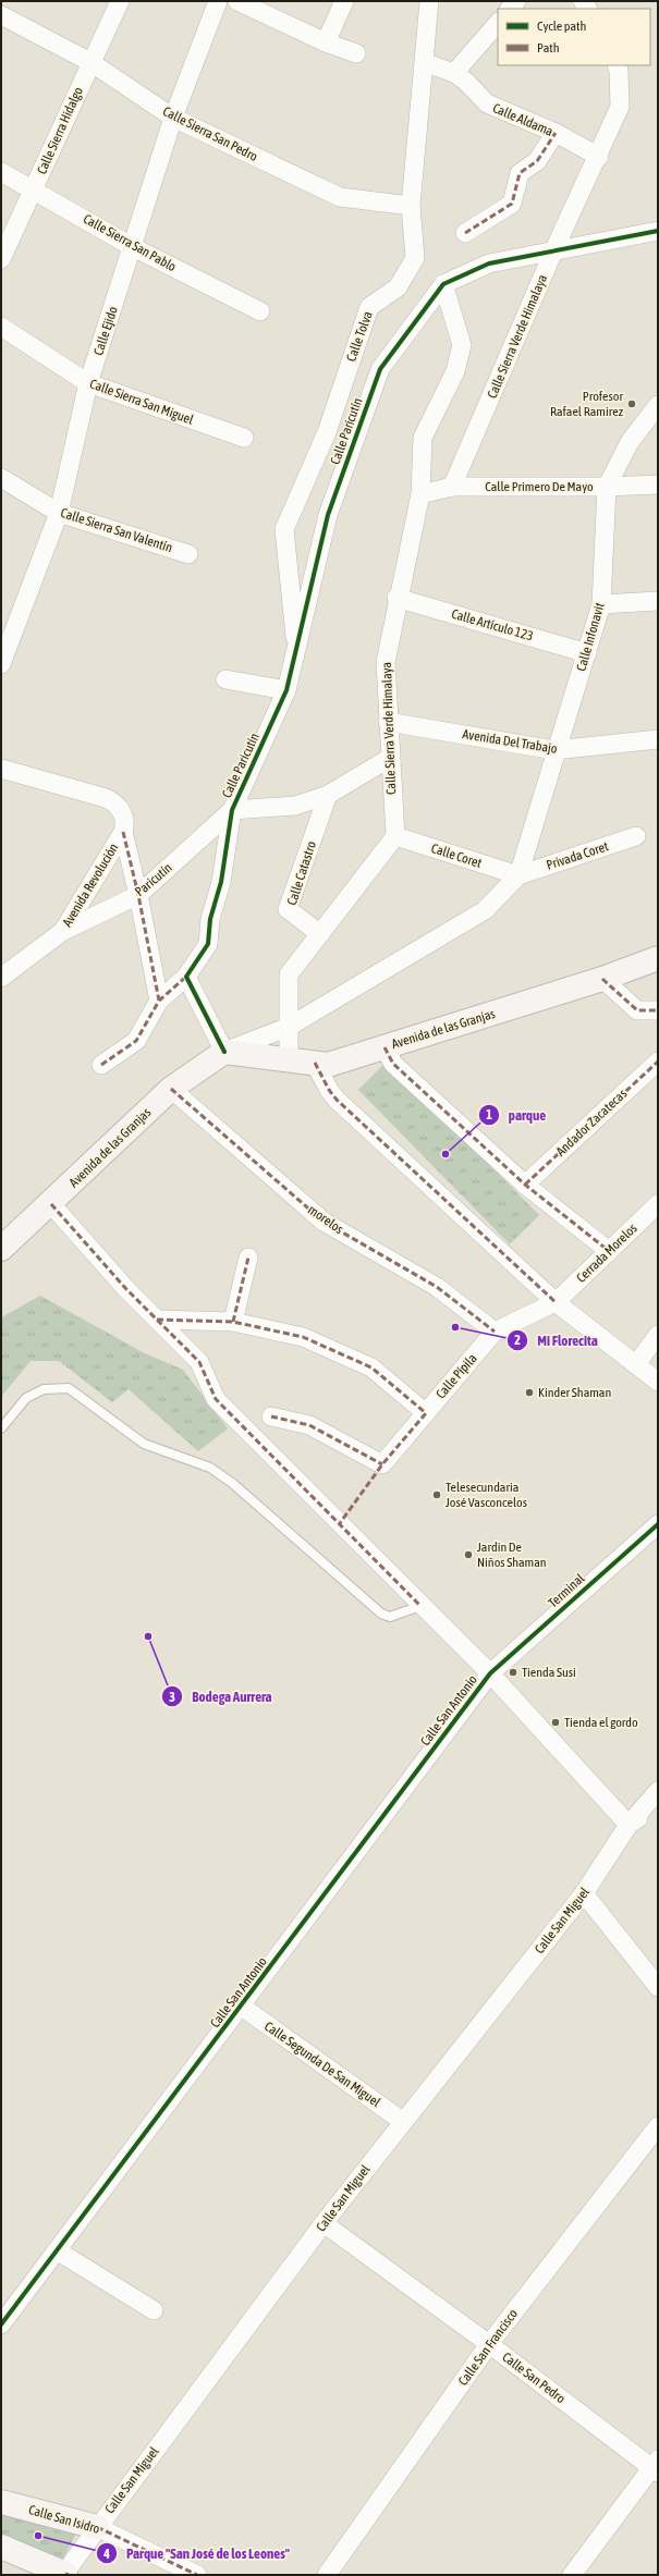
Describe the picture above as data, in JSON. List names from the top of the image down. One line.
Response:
{"streets":{"street":["Calle Aldama","Calle Sierra Hidalgo","Calle Sierra San Pedro","Calle Sierra San Pablo","Calle Ejido","Calle Tolva","Calle Sierra Verde Himalaya","Calle Sierra San Miguel","Calle Paricutín","Calle Primero De Mayo","Calle Sierra San Valentín","Calle Artículo 123","Calle Infonavit","Avenida Del Trabajo","Calle Coret","Privada Coret","Calle Catastro","Paricutín","Avenida Revolución","Avenida de las Granjas","Andador Zacatecas","morelos","Cerrada Morelos","Calle Pípila","Terminal","Calle San Antonio","Calle San Miguel","Calle Segunda De San Miguel","Calle San Francisco","Calle San Pedro","Calle San Isidro"]},"crossings":[["Calle Aldama","Calle Sierra Verde Himalaya"],["Calle Sierra Hidalgo","Calle Sierra San Pedro"],["Calle Sierra Hidalgo","Calle Sierra San Pablo"],["Calle Sierra San Pedro","Calle Ejido"],["Calle Sierra San Pedro","Calle Tolva"],["Calle Sierra San Pablo","Calle Ejido"],["Calle Ejido","Calle Sierra San Miguel"],["Calle Ejido","Calle Sierra San Valentín"],["Calle Tolva","Calle Paricutín"],["Calle Sierra Verde Himalaya","Calle Paricutín"],["Calle Sierra Verde Himalaya","Calle Primero De Mayo"],["Calle Sierra Verde Himalaya","Calle Artículo 123"],["Calle Sierra Verde Himalaya","Avenida Del Trabajo"],["Calle Sierra Verde Himalaya","Calle Coret"],["Calle Paricutín","Paricutín"],["Calle Primero De Mayo","Calle Infonavit"],["Calle Artículo 123","Calle Infonavit"],["Calle Infonavit","Avenida Del Trabajo"],["Calle Infonavit","Calle Coret"],["Calle Infonavit","Privada Coret"],["Calle Infonavit","Avenida de las Granjas"],["Calle Coret","Privada Coret"],["Calle Coret","Avenida de las Granjas"],["Privada Coret","Avenida de las Granjas"],["Paricutín","Avenida Revolución"],["Avenida de las Granjas","morelos"],["morelos","Calle Pípila"],["Cerrada Morelos","Calle Pípila"],["Terminal","Calle San Antonio"],["Calle San Antonio","Calle Segunda De San Miguel"],["Calle San Miguel","Calle Segunda De San Miguel"],["Calle San Miguel","Calle San Pedro"],["Calle San Miguel","Calle San Isidro"],["Calle San Francisco","Calle San Pedro"]],"places":["Profesor Rafael Ramirez","parque","Mi Florecita","Kinder Shaman","Telesecundaria José Vasconcelos","Jardin De Niños Shaman","Bodega Aurrera","Tienda Susi","Tienda el gordo","Parque \"San José de los Leones\""],"legend":["Cycle path","Path"]}
